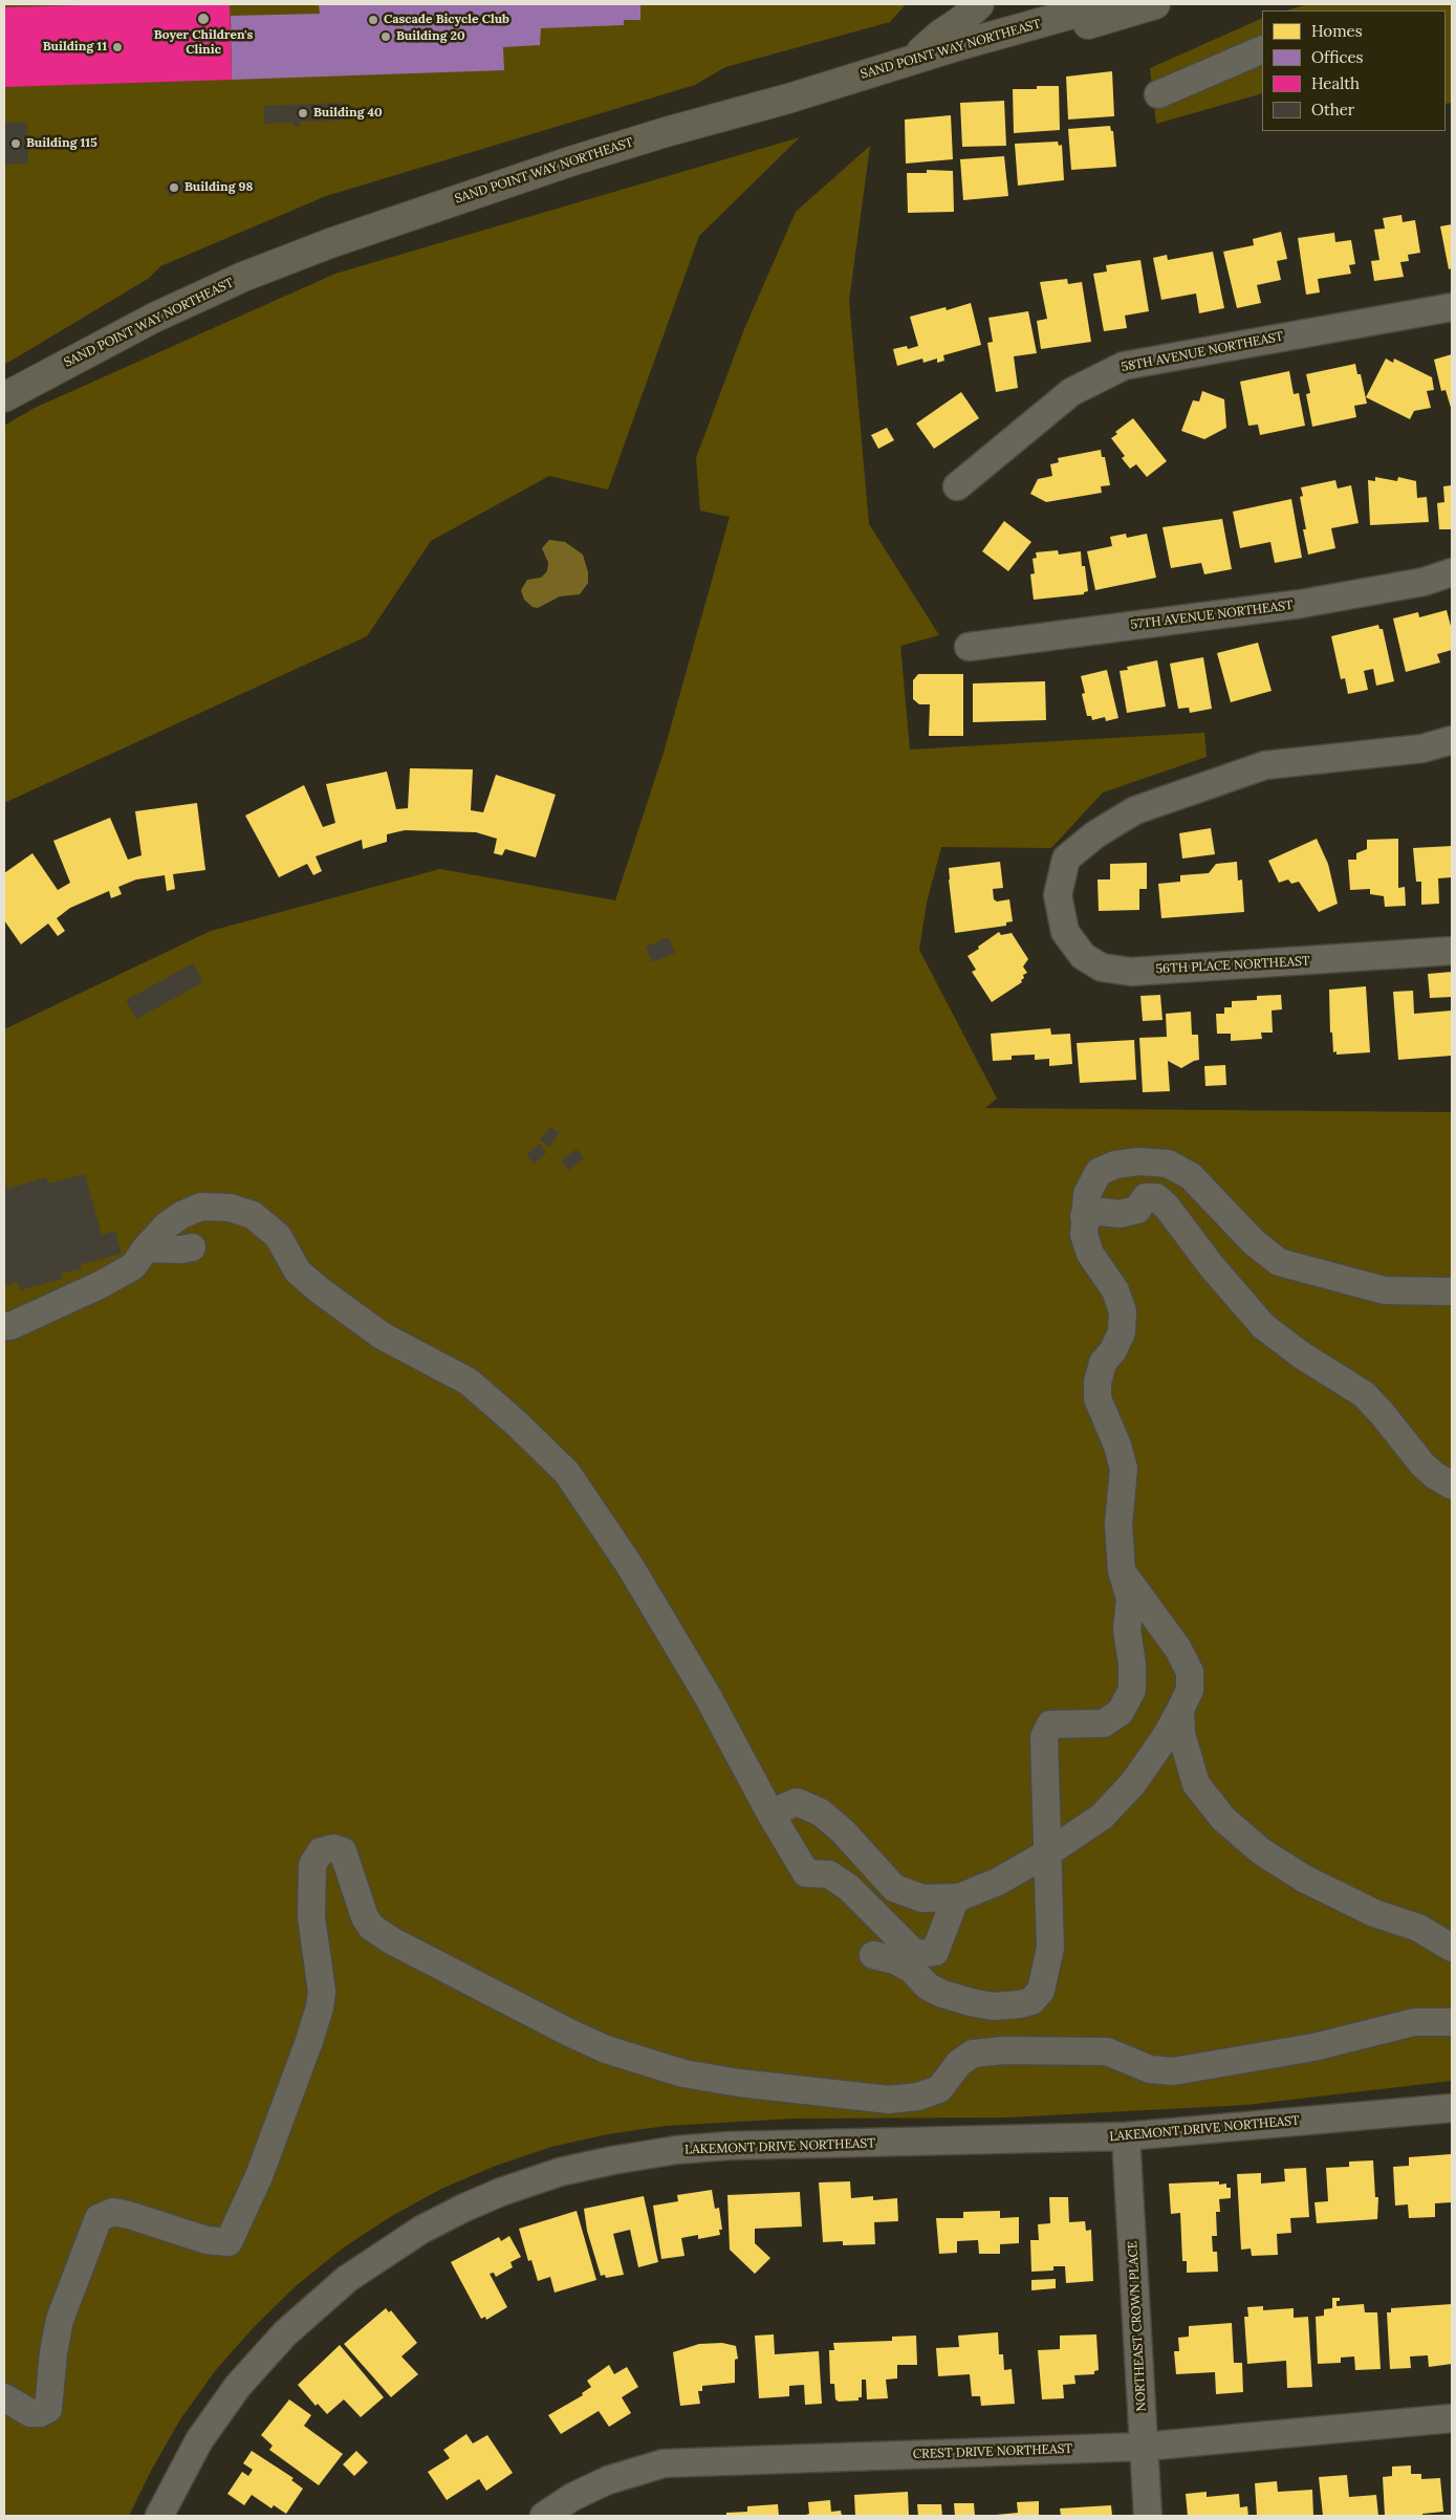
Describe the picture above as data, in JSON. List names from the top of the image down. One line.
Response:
{"streets":{"main road":["SAND POINT WAY NORTHEAST"],"street":["58TH AVENUE NORTHEAST","57TH AVENUE NORTHEAST","56TH PLACE NORTHEAST","LAKEMONT DRIVE NORTHEAST","NORTHEAST CROWN PLACE","CREST DRIVE NORTHEAST"]},"crossings":[["LAKEMONT DRIVE NORTHEAST","NORTHEAST CROWN PLACE"],["NORTHEAST CROWN PLACE","CREST DRIVE NORTHEAST"]],"places":["Boyer Children's Clinic","Cascade Bicycle Club","Building 20","Building 11","Building 40","Building 115","Building 98"],"legend":["Homes","Offices","Health","Other"]}
